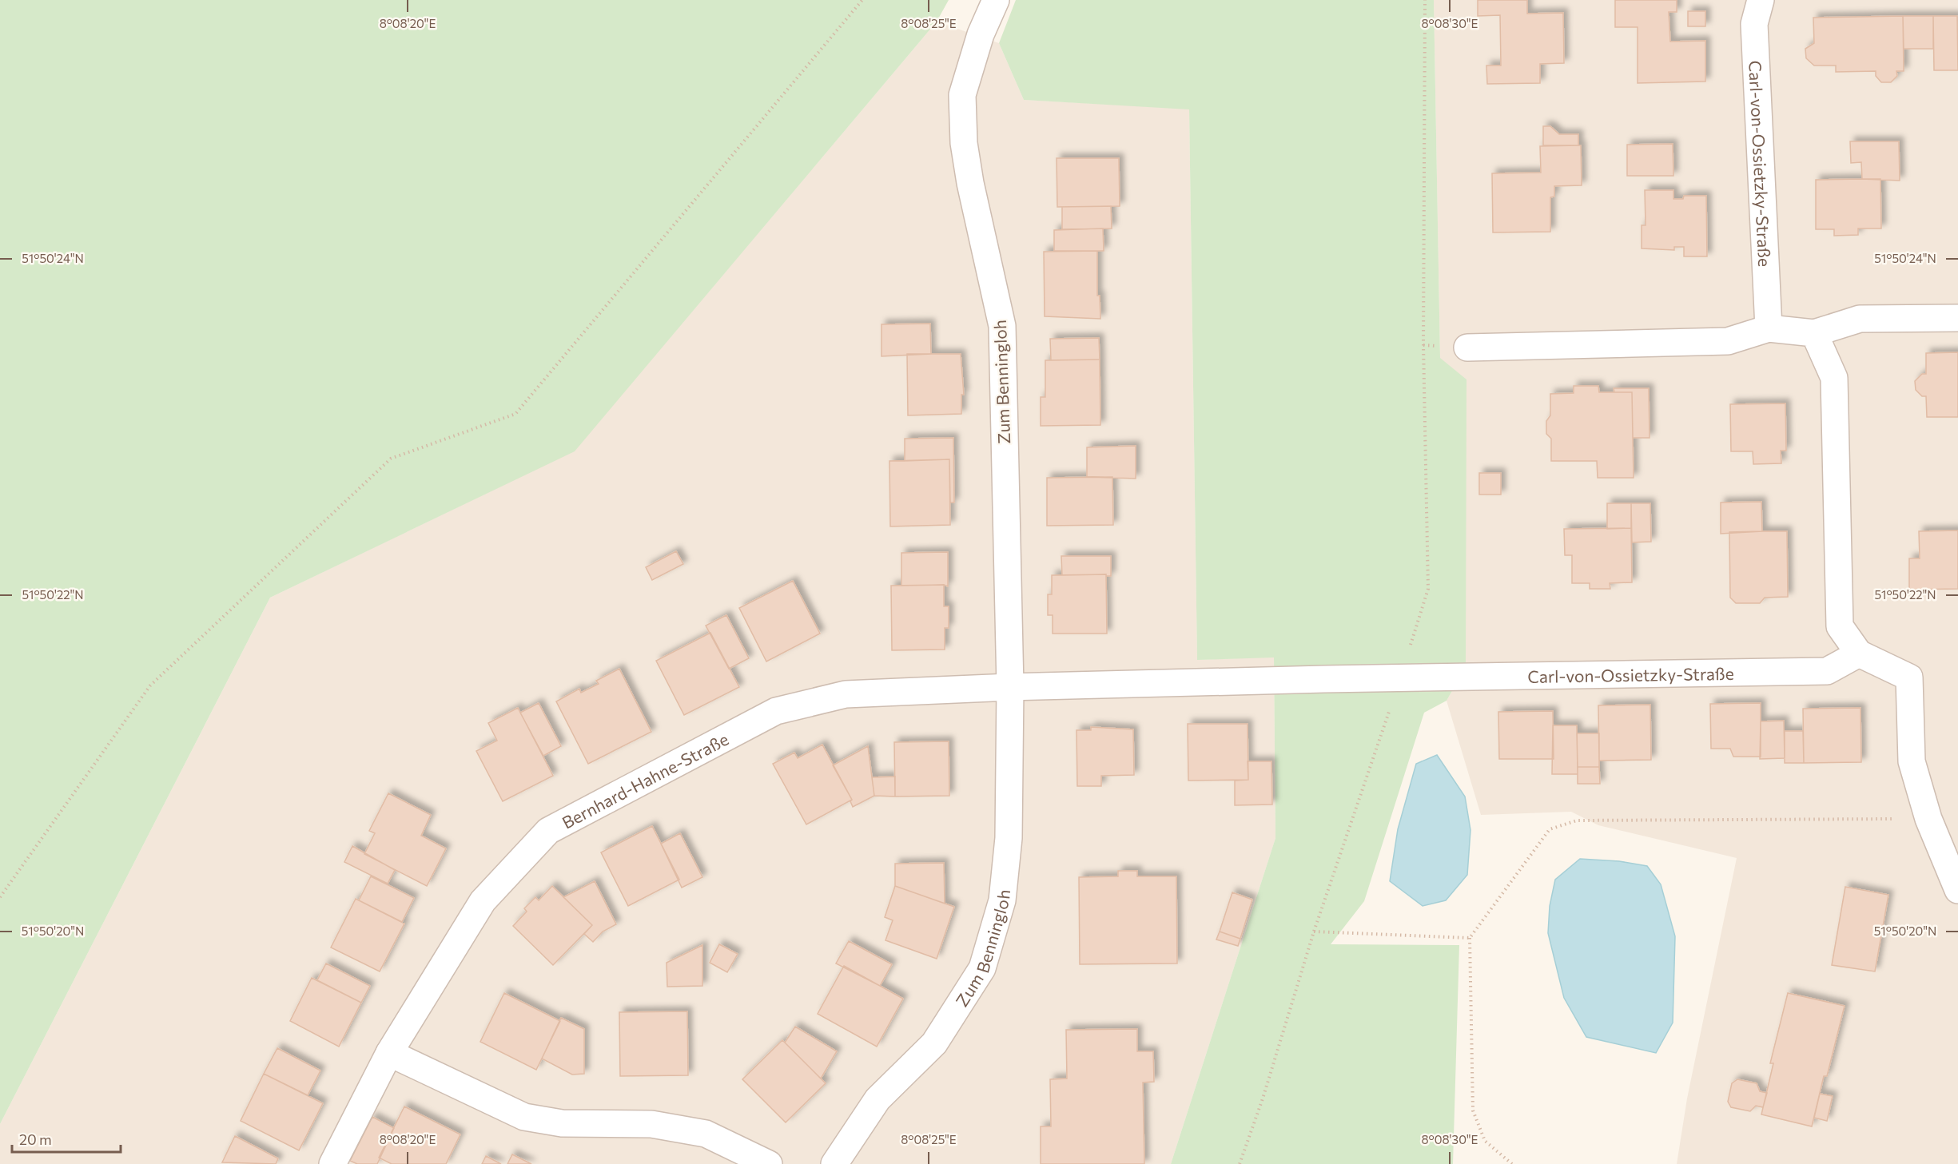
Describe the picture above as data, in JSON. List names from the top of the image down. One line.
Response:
{"streets":{"street":["Carl-von-Ossietzky-Straße","Zum Benningloh","Bernhard-Hahne-Straße"]},"crossings":[["Carl-von-Ossietzky-Straße","Zum Benningloh"],["Carl-von-Ossietzky-Straße","Bernhard-Hahne-Straße"],["Zum Benningloh","Bernhard-Hahne-Straße"]],"scale_bar":"20 m","coordinates":["8°08'20\"E","8°08'25\"E","8°08'30\"E","51°50'24\"N","51°50'22\"N","51°50'20\"N"]}
